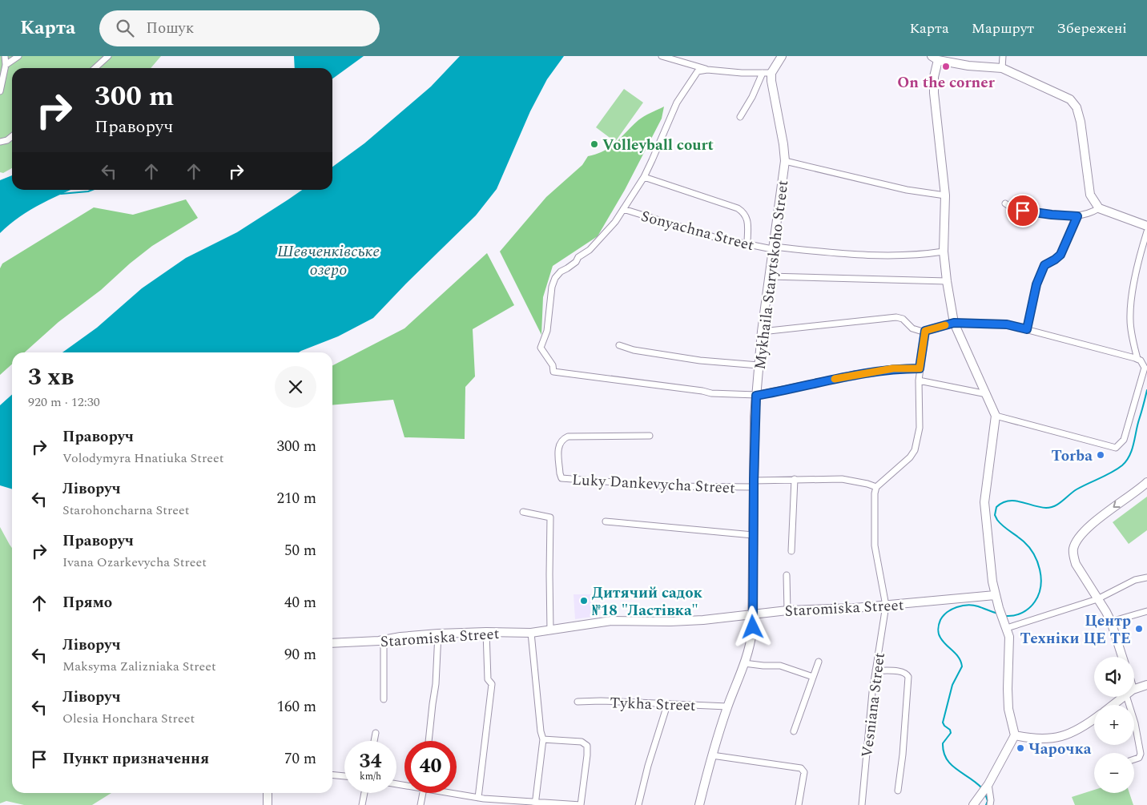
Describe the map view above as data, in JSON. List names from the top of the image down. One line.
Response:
{"streets":{"street":["Sonyachna Street","Mykhaila Starytskoho Street","Luky Dankevycha Street","Staromiska Street","Tykha Street","Vesniana Street"]},"crossings":[["Sonyachna Street","Mykhaila Starytskoho Street"],["Mykhaila Starytskoho Street","Luky Dankevycha Street"],["Mykhaila Starytskoho Street","Staromiska Street"],["Mykhaila Starytskoho Street","Tykha Street"],["Luky Dankevycha Street","Vesniana Street"],["Staromiska Street","Vesniana Street"]],"water":["Шевченківське озеро"],"places":["On the corner","Volleyball court","Torba","Дитячий садок №18 \"Ластівка\"","Центр Техніки ЦЕ ТЕ","Чарочка"],"page":{"header":"Карта","search":"Пошук","nav":["Карта","Маршрут","Збережені"],"turn":["300 m","Праворуч"],"heading":["3 хв","920 m · 12:30"],"list":[{"name":"Праворуч","note":"Volodymyra Hnatiuka Street","value":"300 m"},{"name":"Ліворуч","note":"Starohoncharna Street","value":"210 m"},{"name":"Праворуч","note":"Ivana Ozarkevycha Street","value":"50 m"},{"name":"Прямо","value":"40 m"},{"name":"Ліворуч","note":"Maksyma Zalizniaka Street","value":"90 m"},{"name":"Ліворуч","note":"Olesia Honchara Street","value":"160 m"},{"name":"Пункт призначення","value":"70 m"}],"map_buttons":["+","−"],"speed":"34 km/h","limit":"40"}}
